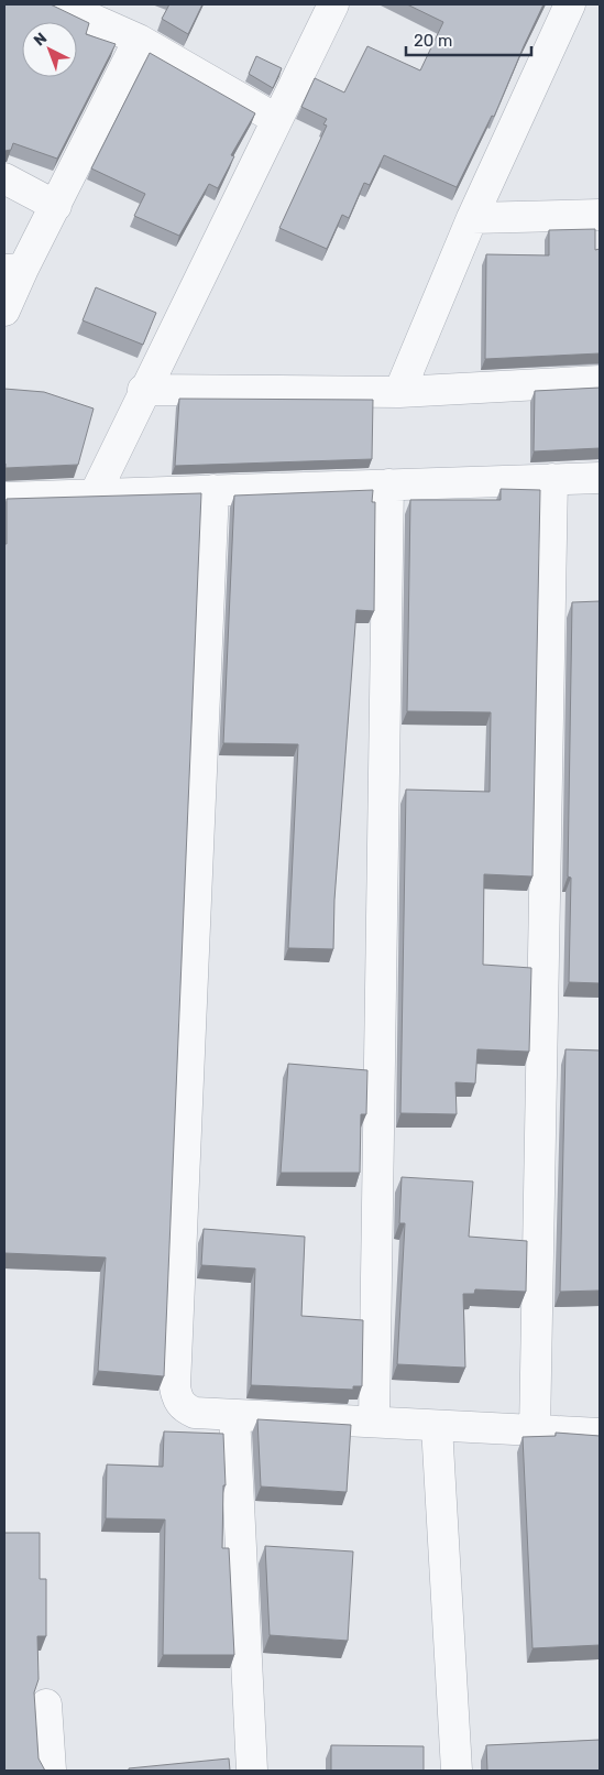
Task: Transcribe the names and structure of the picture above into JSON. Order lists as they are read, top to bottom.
{
  "scale_bar": "20 m",
  "north": "top left"
}
